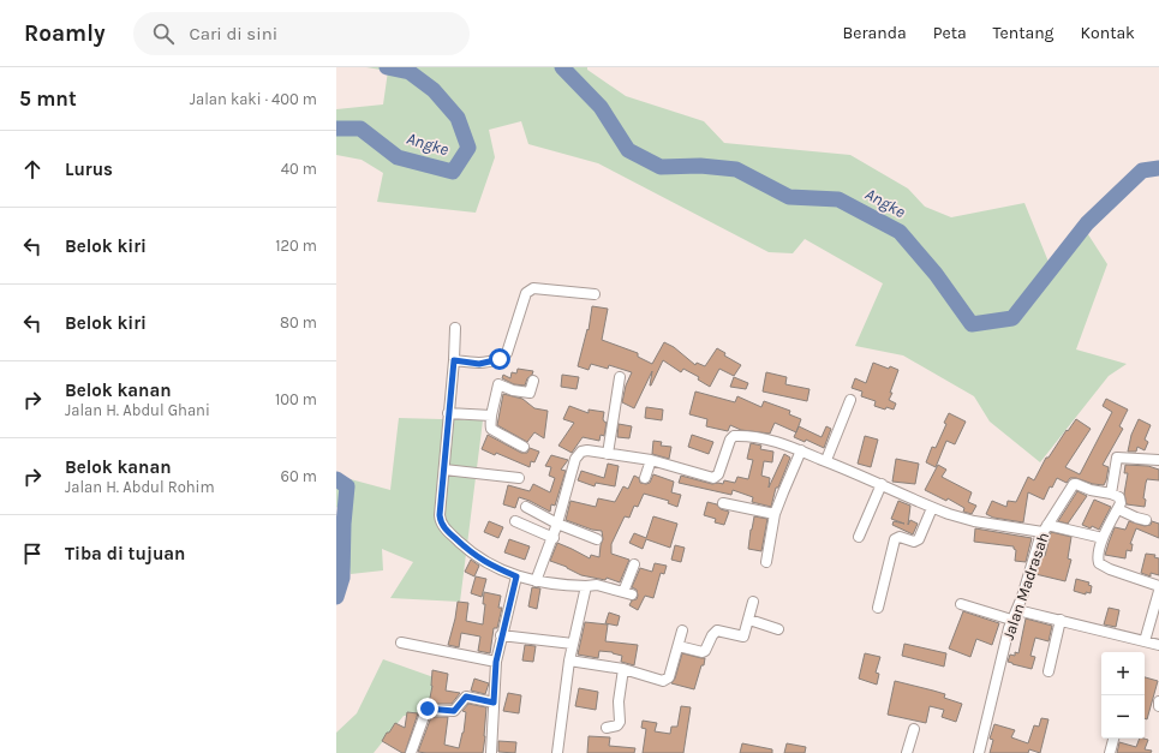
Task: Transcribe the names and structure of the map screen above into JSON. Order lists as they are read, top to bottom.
{
  "streets": {
    "street": ["Jalan Madrasah"]
  },
  "water": ["Angke"],
  "page": {
    "header": "Roamly",
    "search": "Cari di sini",
    "nav": [
      "Beranda",
      "Peta",
      "Tentang",
      "Kontak"
    ],
    "heading": ["5 mnt", "Jalan kaki · 400 m"],
    "list": [
      ["Lurus", "40 m"],
      ["Belok kiri", "120 m"],
      ["Belok kiri", "80 m"],
      ["Belok kanan", "Jalan H. Abdul Ghani", "100 m"],
      ["Belok kanan", "Jalan H. Abdul Rohim", "60 m"],
      "Tiba di tujuan"
    ],
    "map_buttons": ["+", "−"]
  }
}
